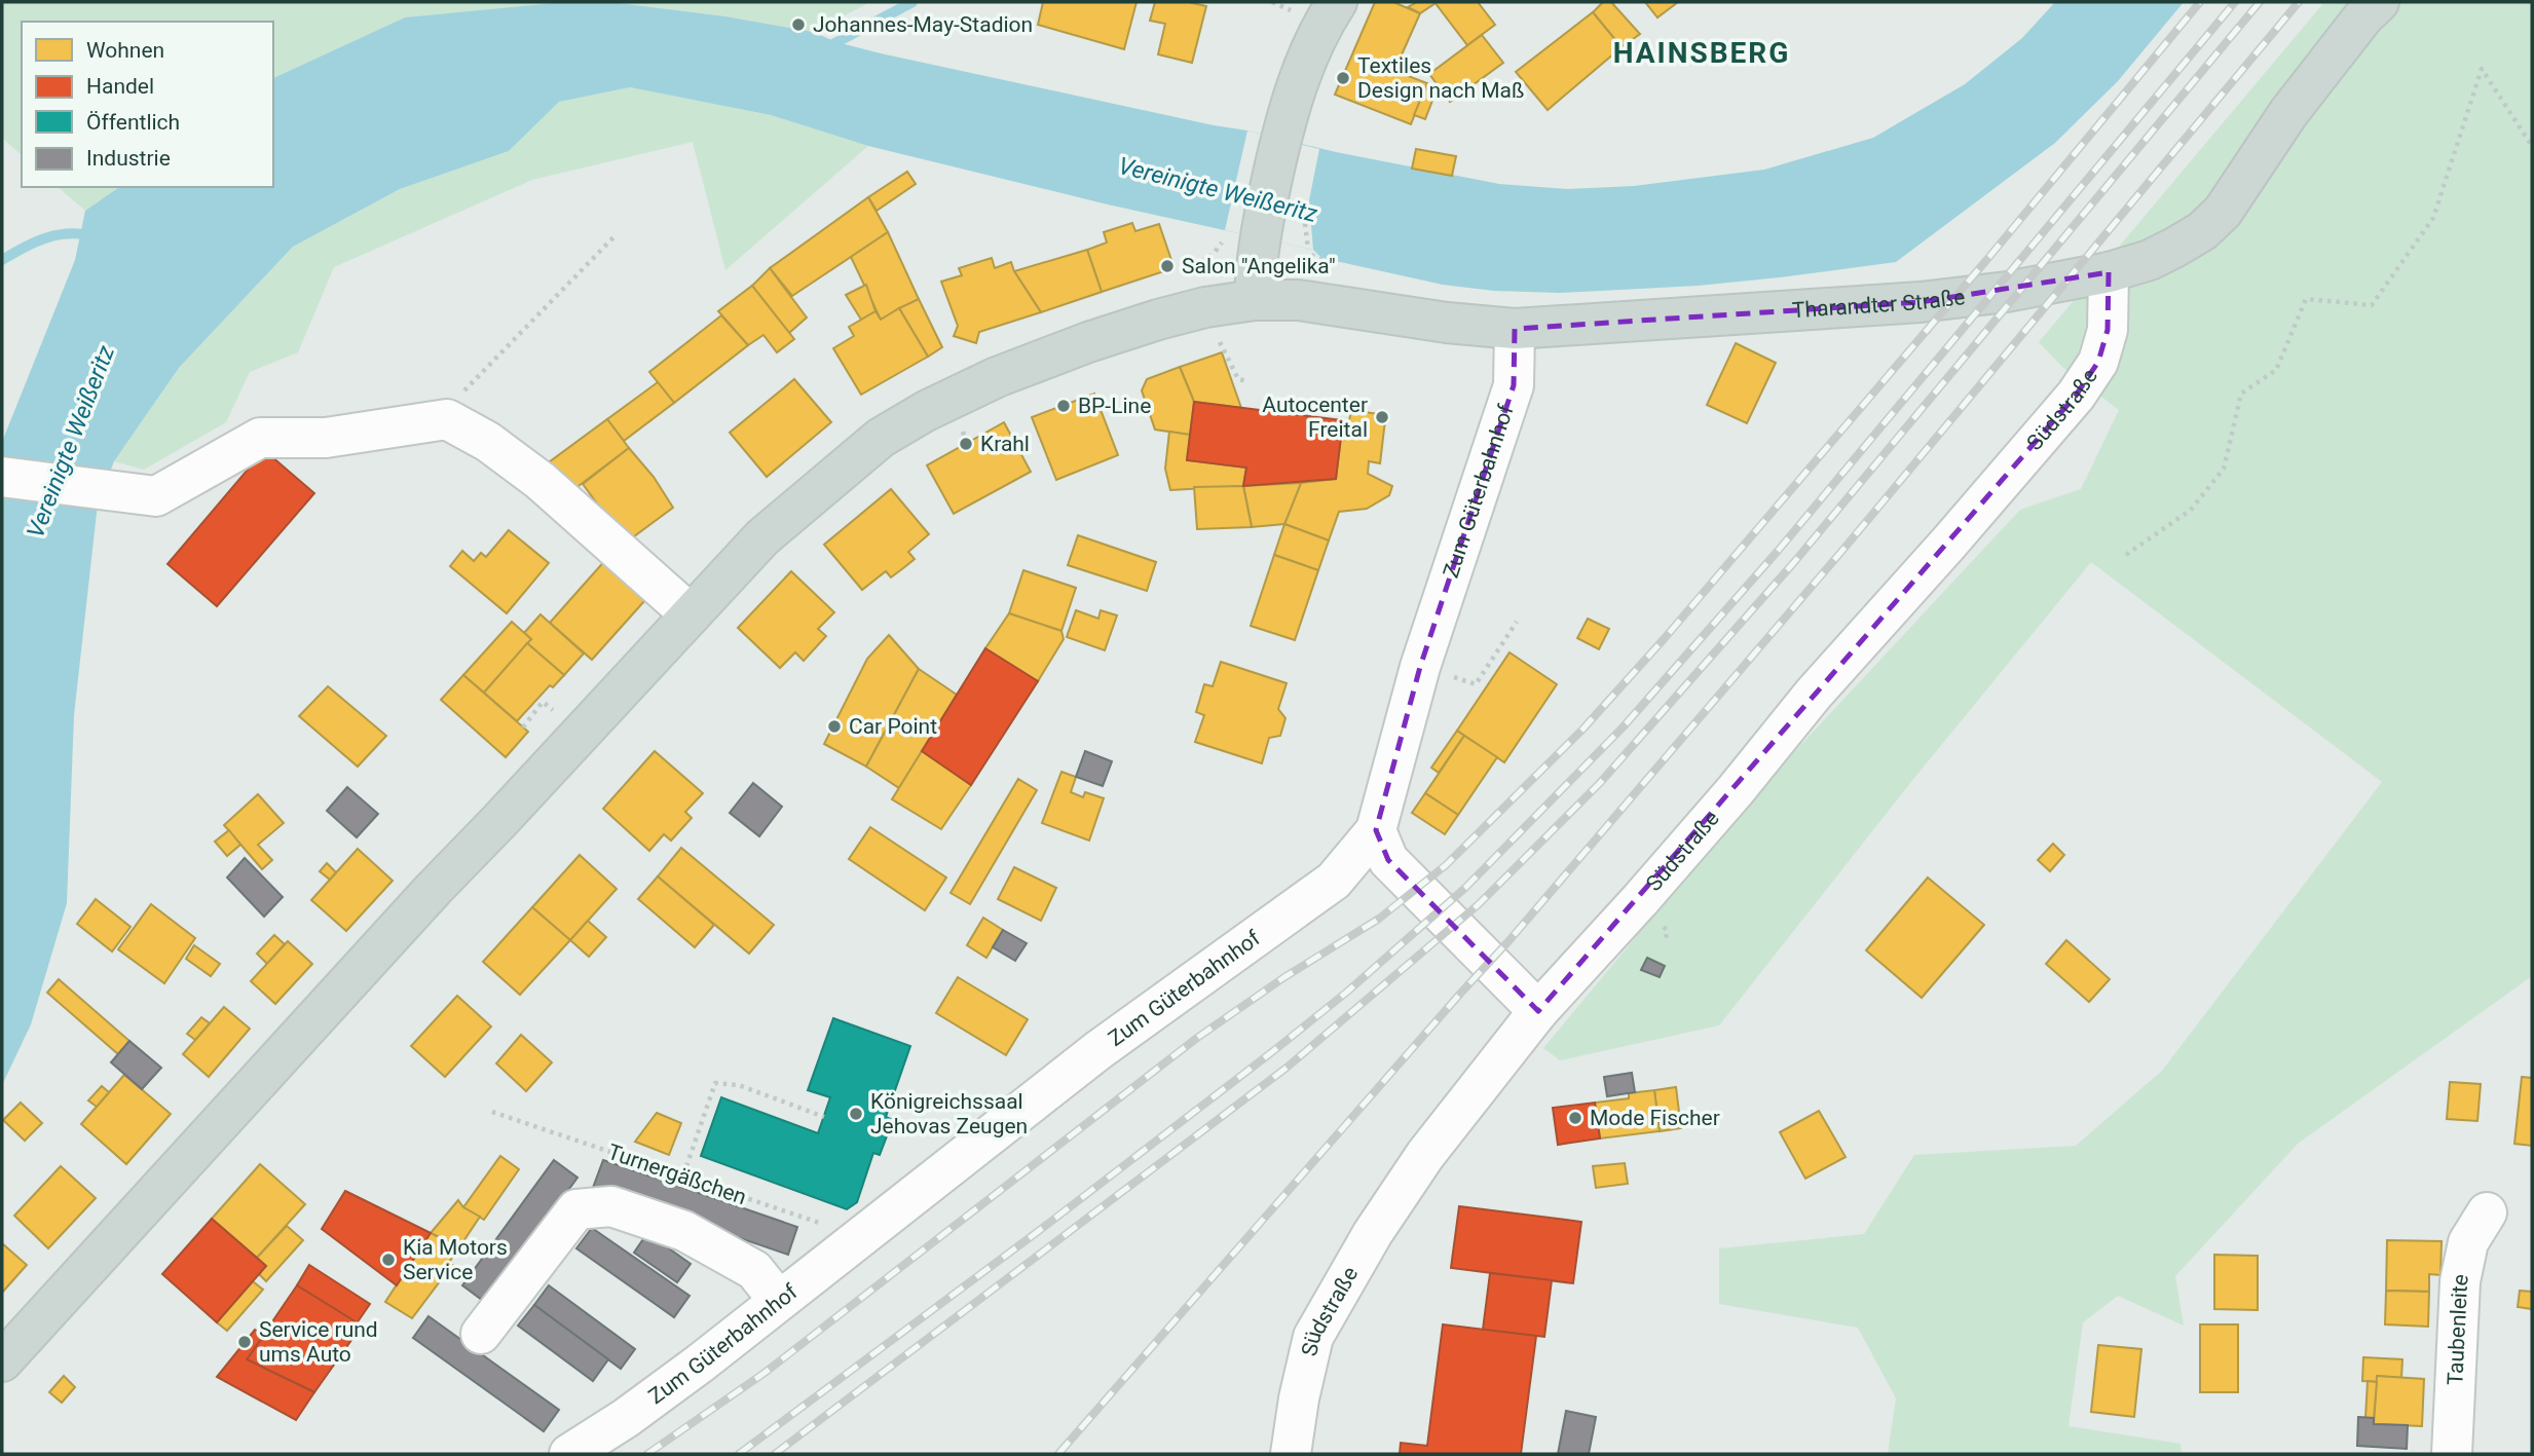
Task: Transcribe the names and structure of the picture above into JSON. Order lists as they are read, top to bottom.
{
  "streets": {
    "main road": ["Tharandter Straße"],
    "street": ["Südstraße", "Zum Güterbahnhof", "Taubenleite"],
    "path": ["Turnergäßchen"]
  },
  "crossings": [
    ["Tharandter Straße", "Südstraße"],
    ["Tharandter Straße", "Zum Güterbahnhof"],
    ["Zum Güterbahnhof", "Turnergäßchen"]
  ],
  "districts": ["HAINSBERG"],
  "water": ["Vereinigte Weißeritz"],
  "places": [
    "Johannes-May-Stadion",
    "Textiles Design nach Maß",
    "Salon \"Angelika\"",
    "BP-Line",
    "Autocenter Freital",
    "Krahl",
    "Car Point",
    "Königreichssaal Jehovas Zeugen",
    "Mode Fischer",
    "Kia Motors Service",
    "Service rund ums Auto"
  ],
  "legend": [
    "Wohnen",
    "Handel",
    "Öffentlich",
    "Industrie"
  ]
}
